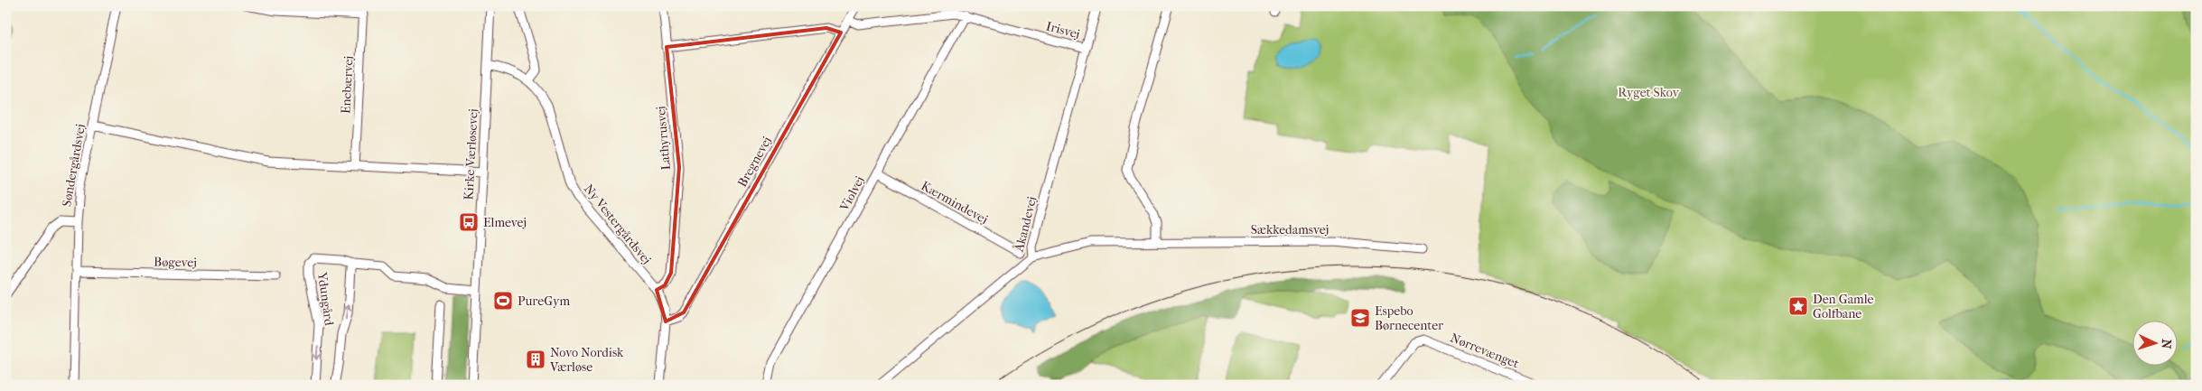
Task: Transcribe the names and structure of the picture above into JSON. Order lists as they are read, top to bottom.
{
  "streets": {
    "street": [
      "Irisvej",
      "Enebærvej",
      "Lathyrusvej",
      "Kirke Værløsevej",
      "Bregnevej",
      "Søndergårdsvej",
      "Violvej",
      "Kærmindevej",
      "Ny Vestergårdsvej",
      "Åkandevej",
      "Sækkedamsvej",
      "Bøgevej",
      "Ydungård",
      "Nørrevænget"
    ]
  },
  "crossings": [
    ["Irisvej", "Bregnevej"],
    ["Irisvej", "Violvej"],
    ["Irisvej", "Åkandevej"],
    ["Lathyrusvej", "Ny Vestergårdsvej"],
    ["Kirke Værløsevej", "Ny Vestergårdsvej"],
    ["Kirke Værløsevej", "Ydungård"],
    ["Bregnevej", "Ny Vestergårdsvej"],
    ["Søndergårdsvej", "Bøgevej"],
    ["Violvej", "Kærmindevej"],
    ["Åkandevej", "Sækkedamsvej"]
  ],
  "parks": ["Ryget Skov"],
  "places": {
    "bus stop": ["Elmevej"],
    "sports": ["PureGym"],
    "place": ["Den Gamle Golfbane"],
    "school or university": ["Espebo Børnecenter"],
    "building": ["Novo Nordisk Værløse"]
  },
  "north": "right"
}
